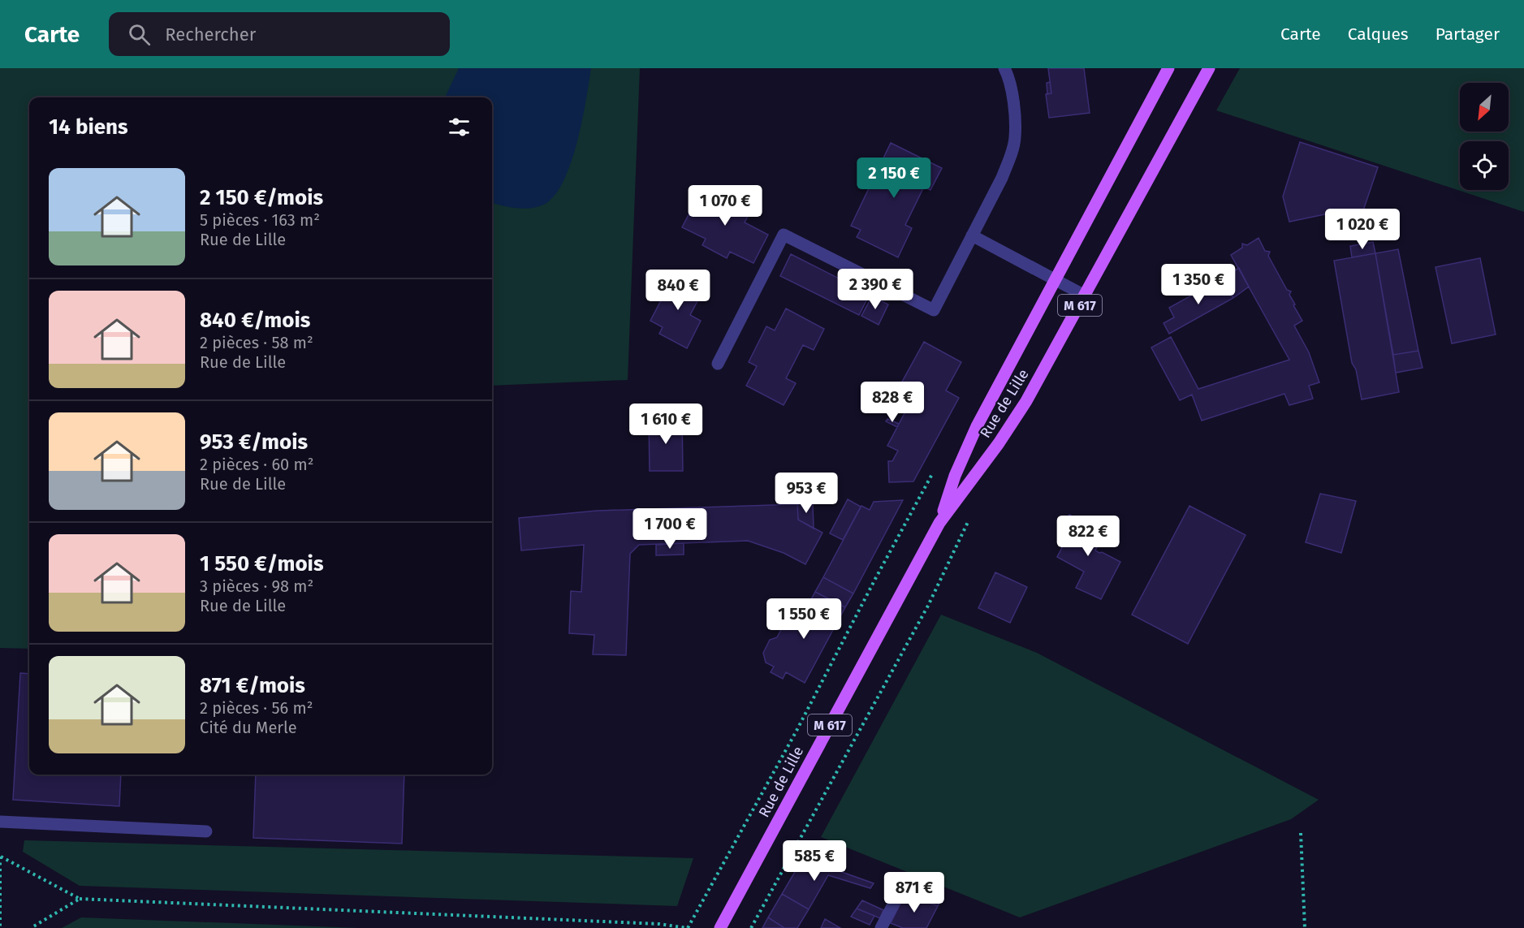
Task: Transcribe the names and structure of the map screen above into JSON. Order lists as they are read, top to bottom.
{
  "streets": {
    "main road": ["M 617", "Rue de Lille"]
  },
  "north": "bottom left",
  "page": {
    "header": "Carte",
    "search": "Rechercher",
    "nav": ["Carte", "Calques", "Partager"],
    "heading": "14 biens",
    "list": [
      {
        "name": "2 150 €/mois",
        "note": "5 pièces · 163 m² · Rue de Lille"
      },
      {
        "name": "840 €/mois",
        "note": "2 pièces · 58 m² · Rue de Lille"
      },
      {
        "name": "953 €/mois",
        "note": "2 pièces · 60 m² · Rue de Lille"
      },
      {
        "name": "1 550 €/mois",
        "note": "3 pièces · 98 m² · Rue de Lille"
      },
      {
        "name": "871 €/mois",
        "note": "2 pièces · 56 m² · Cité du Merle"
      }
    ],
    "price": [
      "2 150 €",
      "1 070 €",
      "1 020 €",
      "1 350 €",
      "2 390 €",
      "840 €",
      "828 €",
      "1 610 €",
      "953 €",
      "1 700 €",
      "822 €",
      "1 550 €",
      "585 €",
      "871 €"
    ]
  }
}
